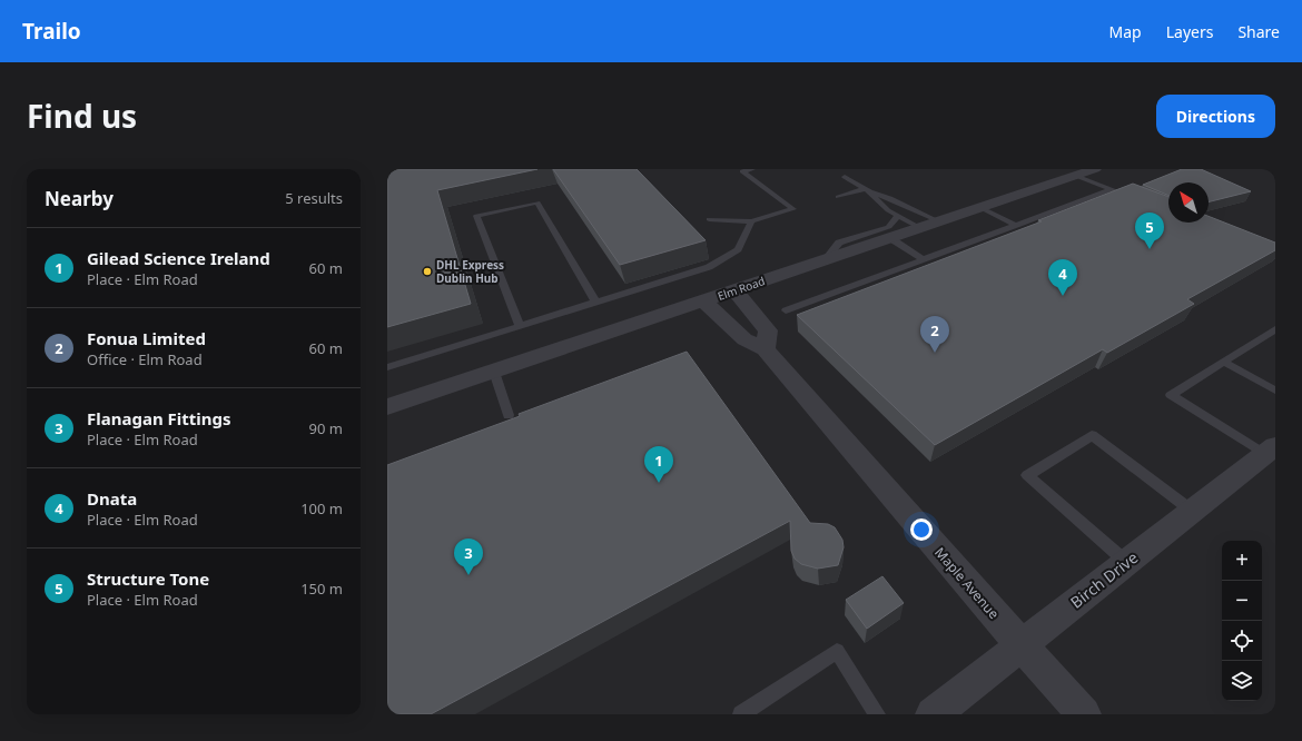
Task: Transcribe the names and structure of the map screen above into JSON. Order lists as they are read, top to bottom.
{
  "streets": {
    "street": ["Elm Road", "Birch Drive", "Maple Avenue"]
  },
  "crossings": [
    ["Elm Road", "Maple Avenue"],
    ["Birch Drive", "Maple Avenue"]
  ],
  "places": ["DHL Express Dublin Hub"],
  "north": "top left",
  "page": {
    "header": "Trailo",
    "nav": ["Map", "Layers", "Share"],
    "title": "Find us",
    "buttons": "Directions",
    "heading": ["Nearby", "5 results"],
    "pins": [
      "5",
      "4",
      "2",
      "1",
      "3"
    ],
    "list": [
      {
        "mark": "1",
        "name": "Gilead Science Ireland",
        "note": "Place · Elm Road",
        "value": "60 m"
      },
      {
        "mark": "2",
        "name": "Fonua Limited",
        "note": "Office · Elm Road",
        "value": "60 m"
      },
      {
        "mark": "3",
        "name": "Flanagan Fittings",
        "note": "Place · Elm Road",
        "value": "90 m"
      },
      {
        "mark": "4",
        "name": "Dnata",
        "note": "Place · Elm Road",
        "value": "100 m"
      },
      {
        "mark": "5",
        "name": "Structure Tone",
        "note": "Place · Elm Road",
        "value": "150 m"
      }
    ],
    "map_buttons": ["+", "−"]
  }
}
